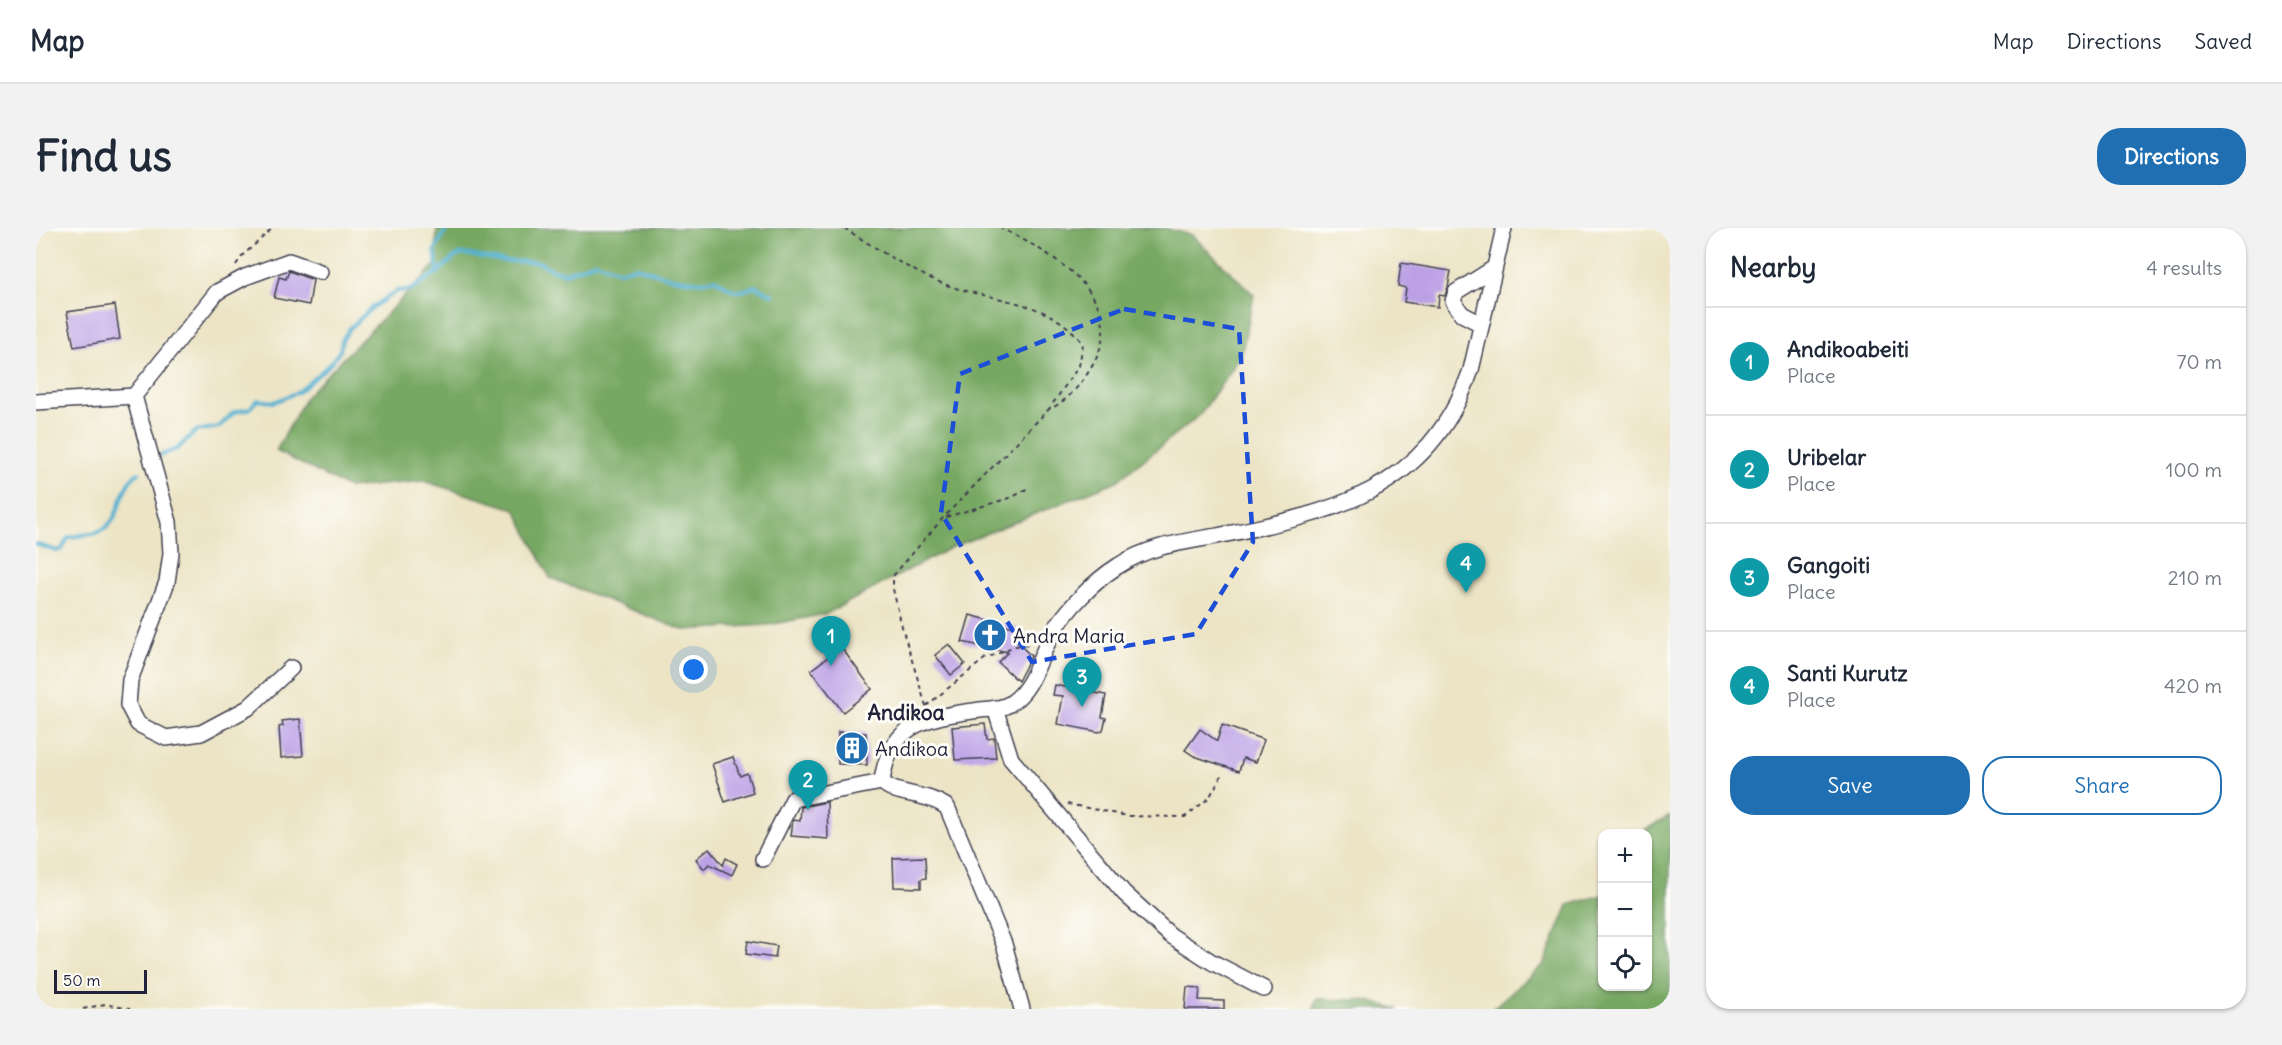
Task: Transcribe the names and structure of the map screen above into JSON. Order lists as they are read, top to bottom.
{
  "districts": ["Andikoa"],
  "places": {
    "church": ["Andra Maria"],
    "building": ["Andikoa"]
  },
  "scale_bar": "50 m",
  "page": {
    "header": "Map",
    "nav": ["Map", "Directions", "Saved"],
    "buttons": [
      "Directions",
      ["Save", "Share"]
    ],
    "title": "Find us",
    "heading": ["Nearby", "4 results"],
    "list": [
      {
        "mark": "1",
        "name": "Andikoabeiti",
        "note": "Place",
        "value": "70 m"
      },
      {
        "mark": "2",
        "name": "Uribelar",
        "note": "Place",
        "value": "100 m"
      },
      {
        "mark": "3",
        "name": "Gangoiti",
        "note": "Place",
        "value": "210 m"
      },
      {
        "mark": "4",
        "name": "Santi Kurutz",
        "note": "Place",
        "value": "420 m"
      }
    ],
    "pins": [
      "4",
      "1",
      "3",
      "2"
    ],
    "map_buttons": ["+", "−"],
    "scale": "50 m"
  }
}
